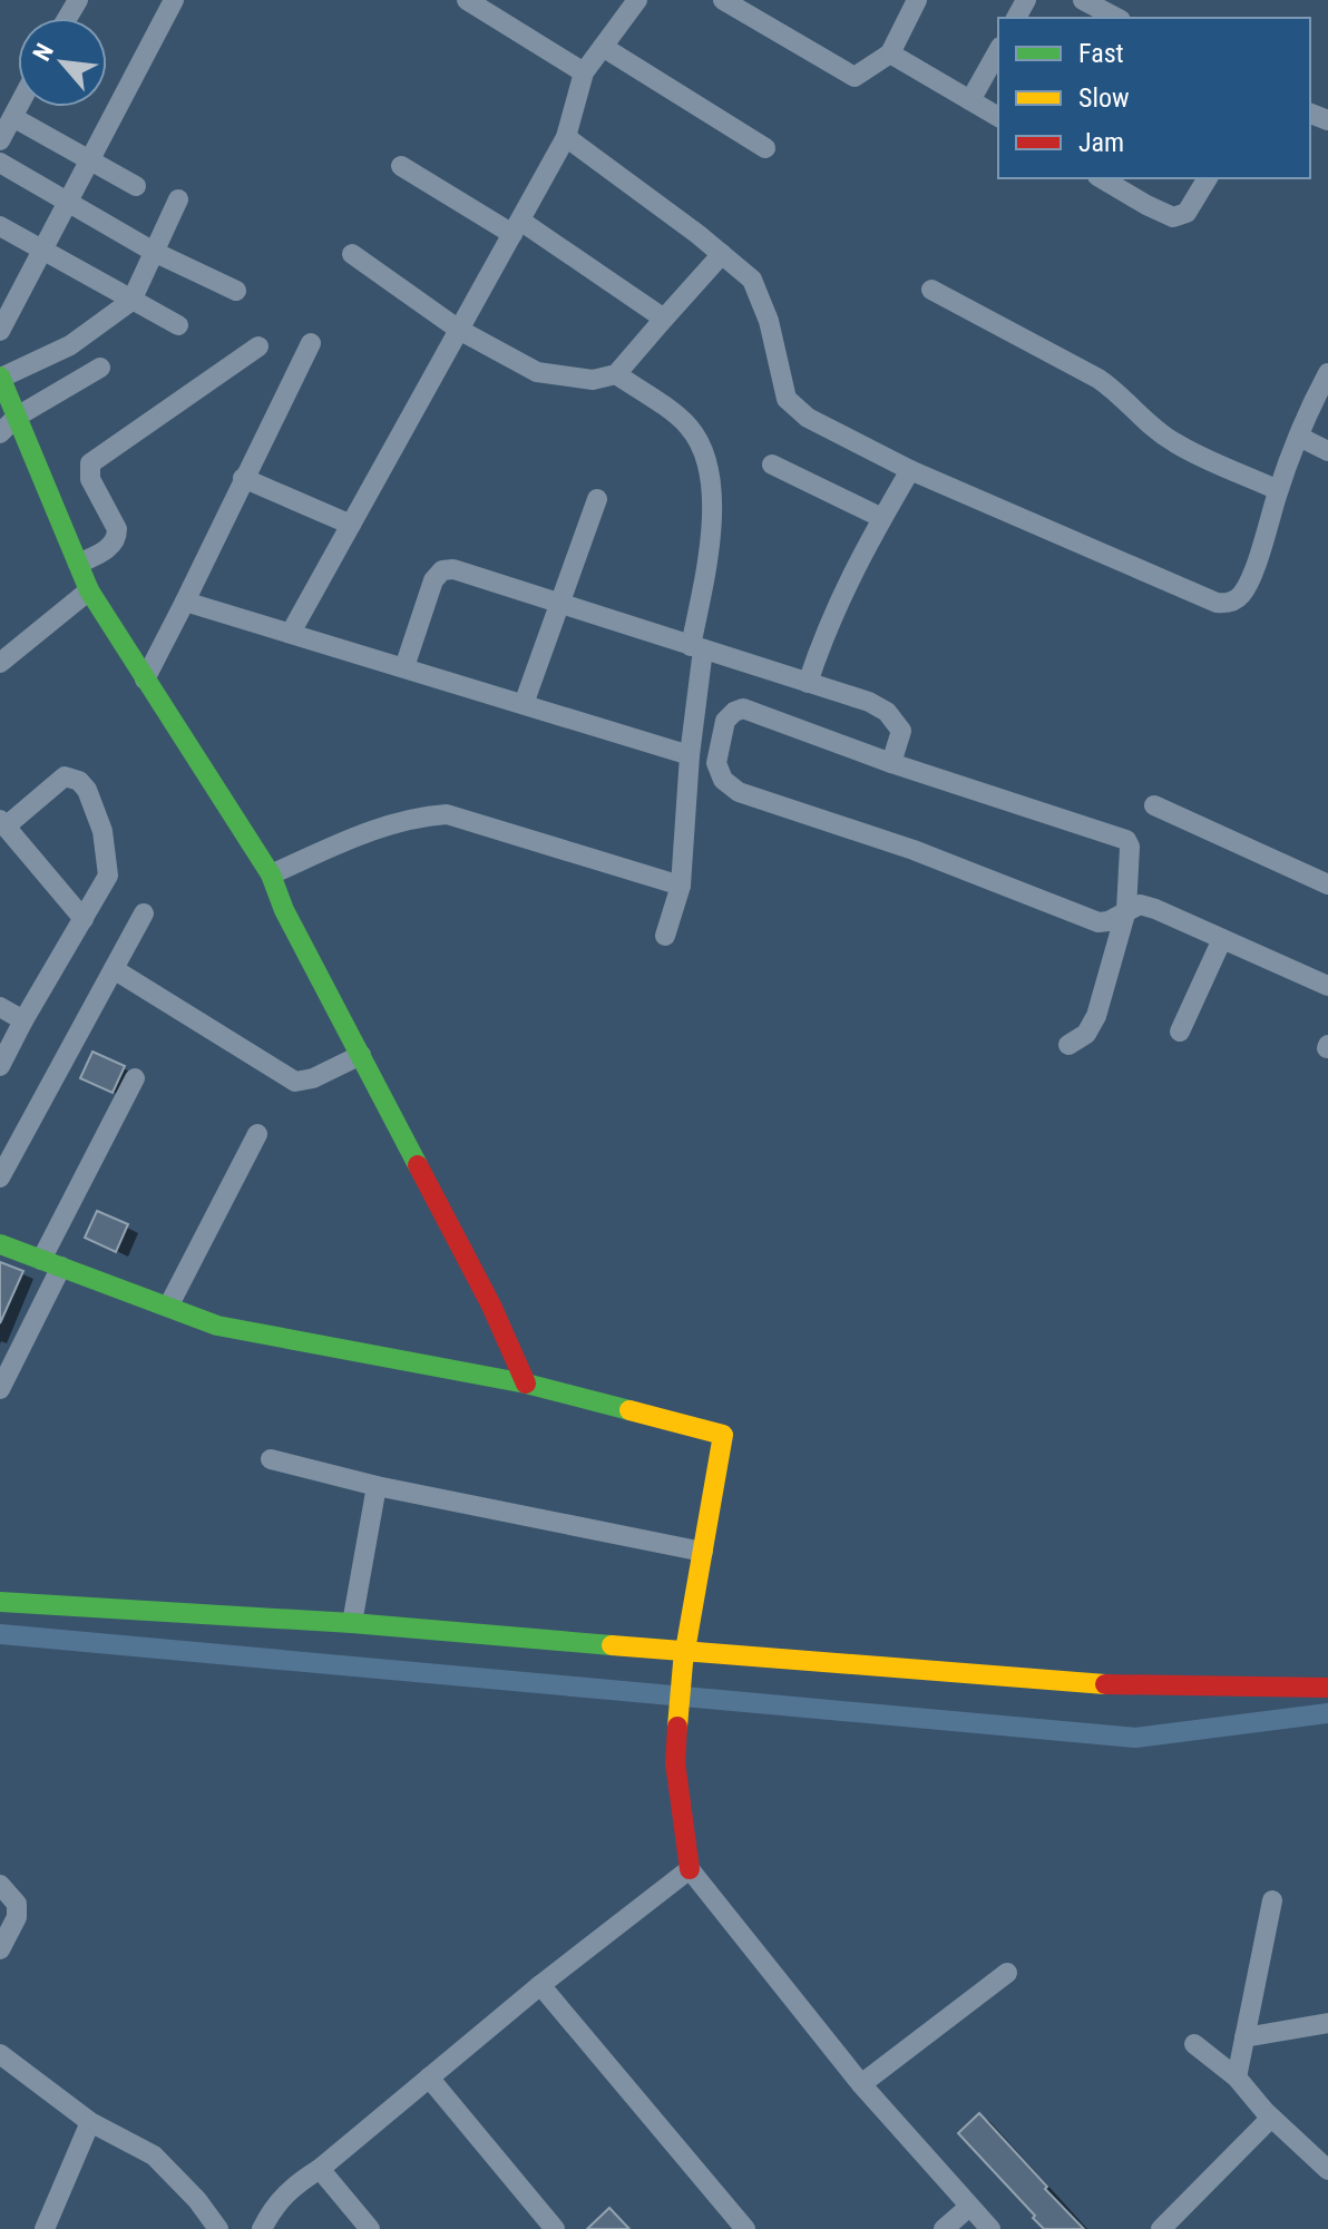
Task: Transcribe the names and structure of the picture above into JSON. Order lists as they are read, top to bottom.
{
  "legend": ["Fast", "Slow", "Jam"],
  "north": "top left"
}
